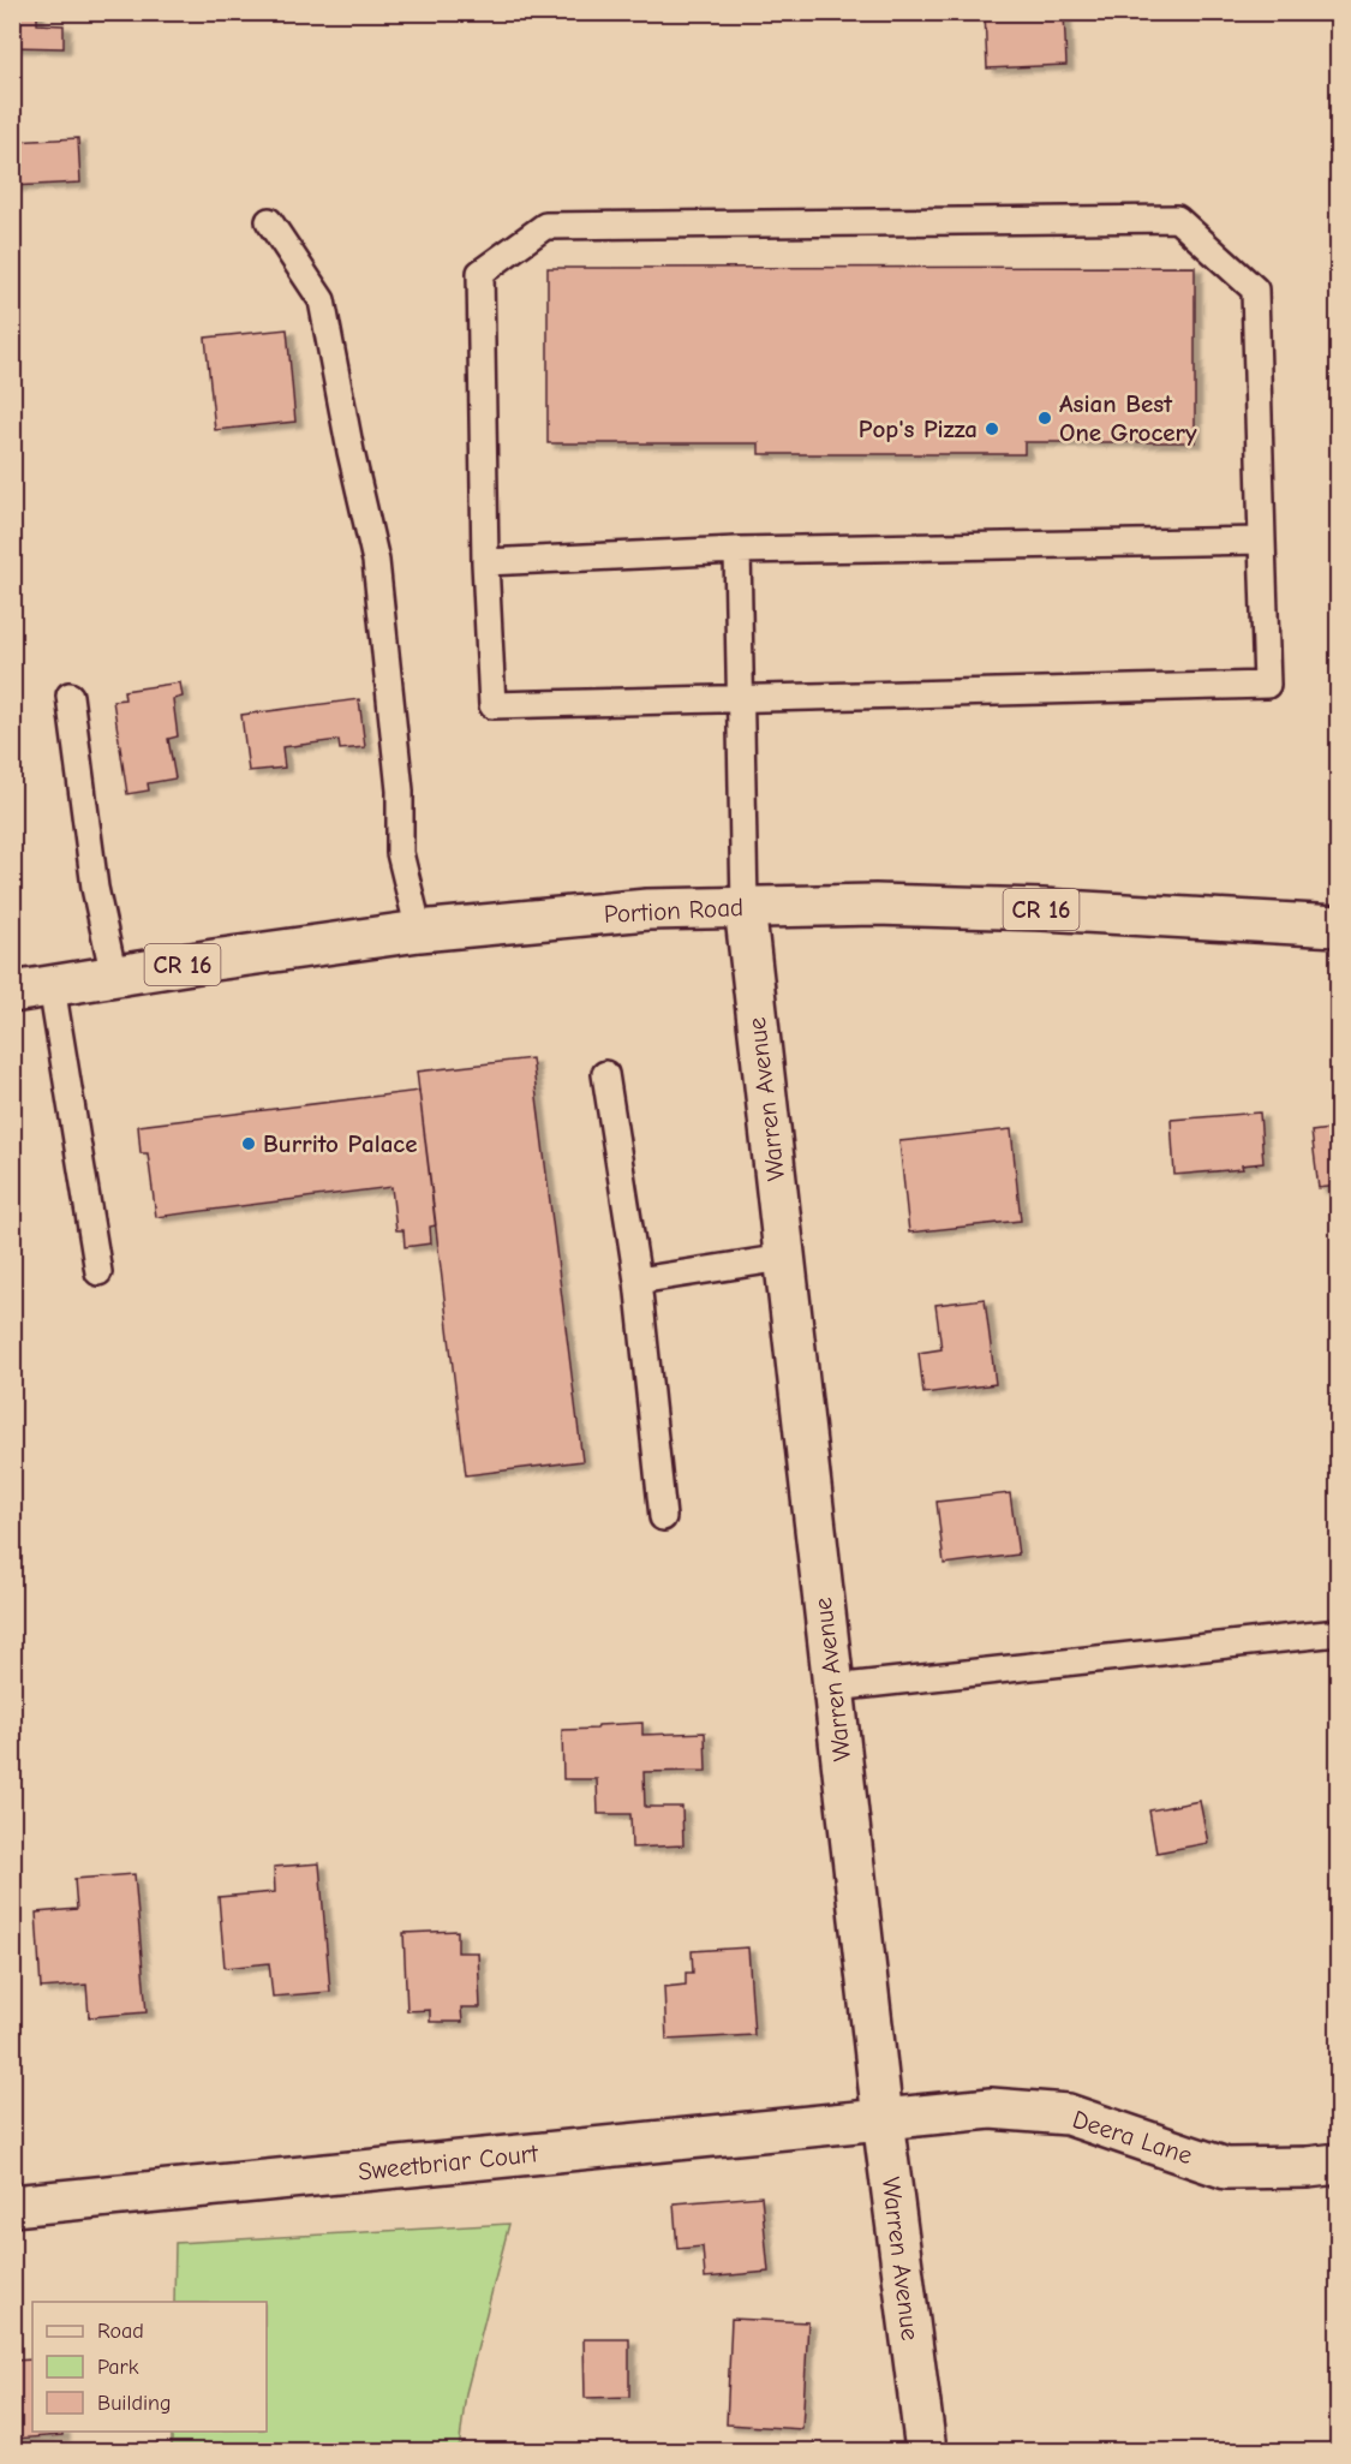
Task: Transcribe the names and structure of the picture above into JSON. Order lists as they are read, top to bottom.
{
  "streets": {
    "street": [
      "CR 16",
      "Portion Road",
      "Warren Avenue",
      "Deera Lane",
      "Sweetbriar Court"
    ]
  },
  "crossings": [
    ["Portion Road", "Warren Avenue"],
    ["Warren Avenue", "Deera Lane"],
    ["Warren Avenue", "Sweetbriar Court"],
    ["Deera Lane", "Sweetbriar Court"]
  ],
  "places": ["Asian Best One Grocery", "Pop's Pizza", "Burrito Palace"],
  "legend": ["Road", "Park", "Building"]
}
